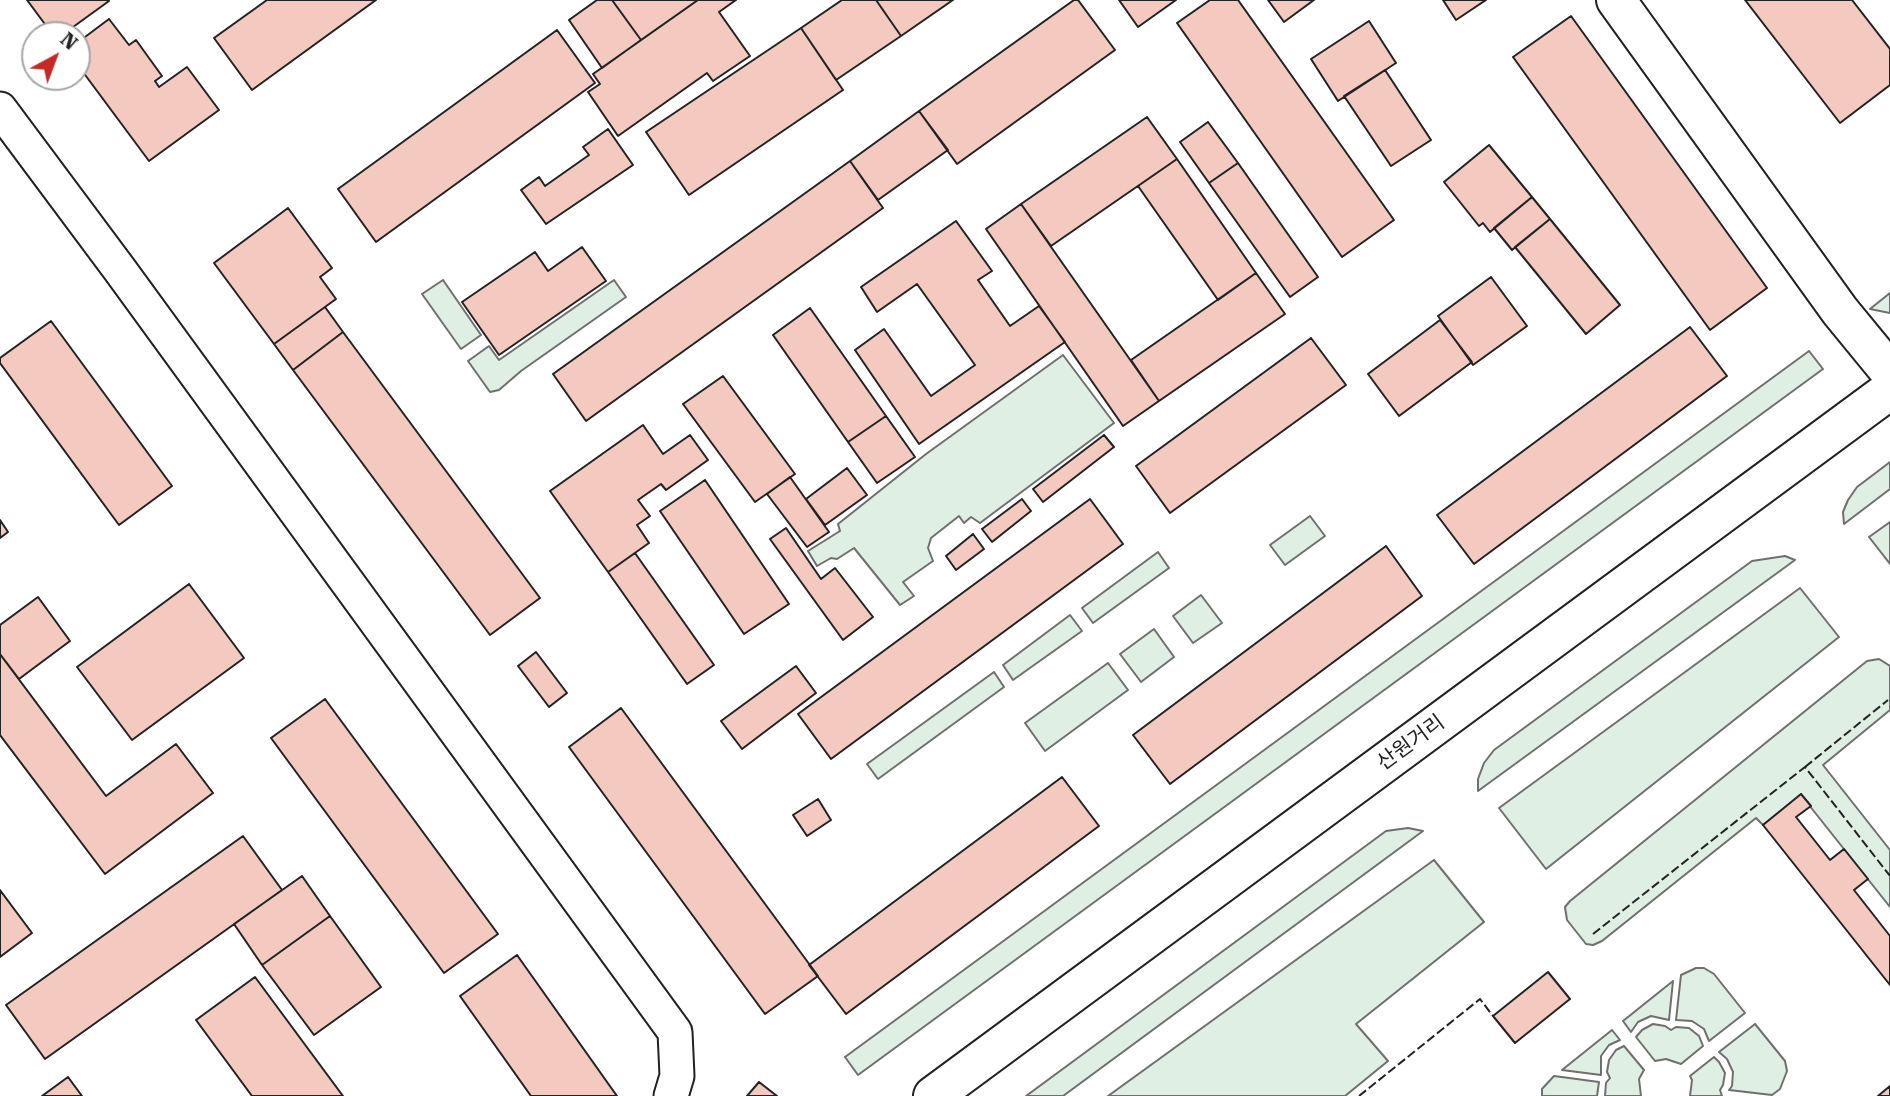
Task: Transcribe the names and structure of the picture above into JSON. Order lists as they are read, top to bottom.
{
  "streets": {
    "main road": ["산원거리"]
  },
  "north": "top right"
}
